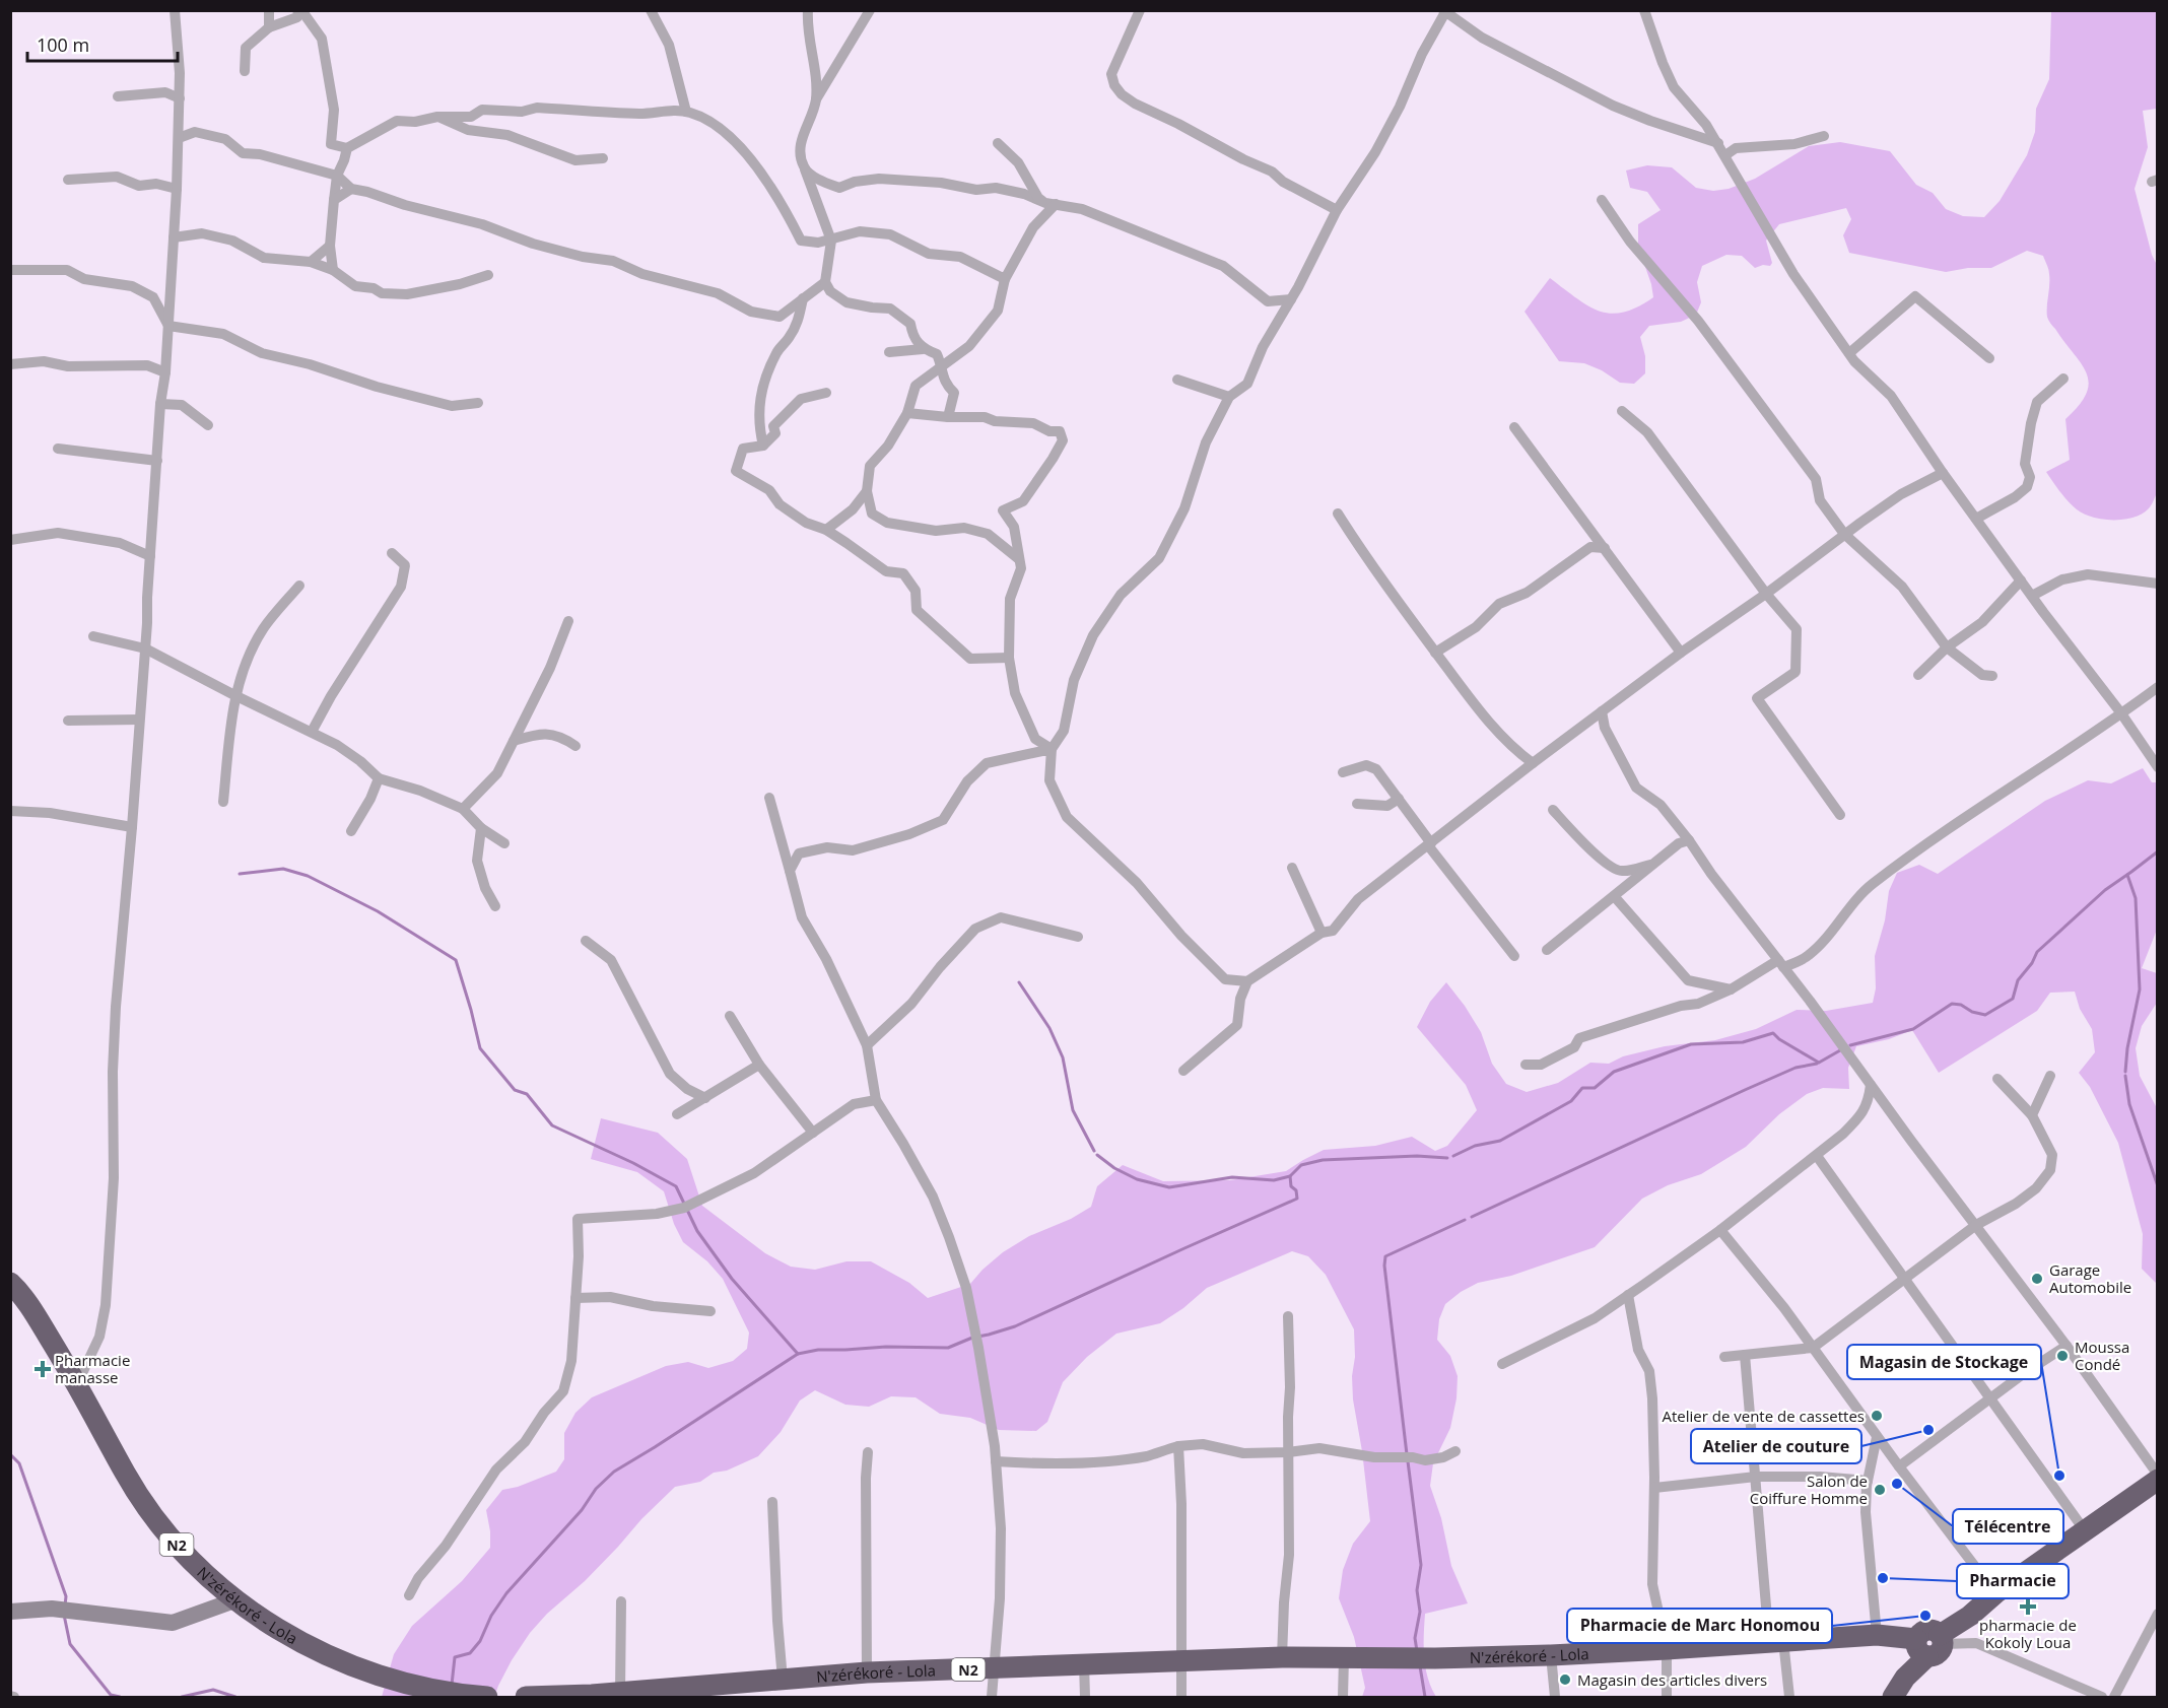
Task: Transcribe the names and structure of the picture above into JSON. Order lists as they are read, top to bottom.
{
  "streets": {
    "highway": ["N2", "N'zérékoré - Lola"]
  },
  "places": {
    "other": [
      "Garage Automobile",
      "Moussa Condé",
      "Atelier de vente de cassettes",
      "Atelier de couture",
      "Magasin de Stockage",
      "Télécentre",
      "Salon de Coiffure Homme",
      "Pharmacie",
      "Pharmacie de Marc Honomou",
      "Magasin des articles divers"
    ],
    "health": ["Pharmacie manasse", "pharmacie de Kokoly Loua"]
  },
  "scale_bar": "100 m"
}
